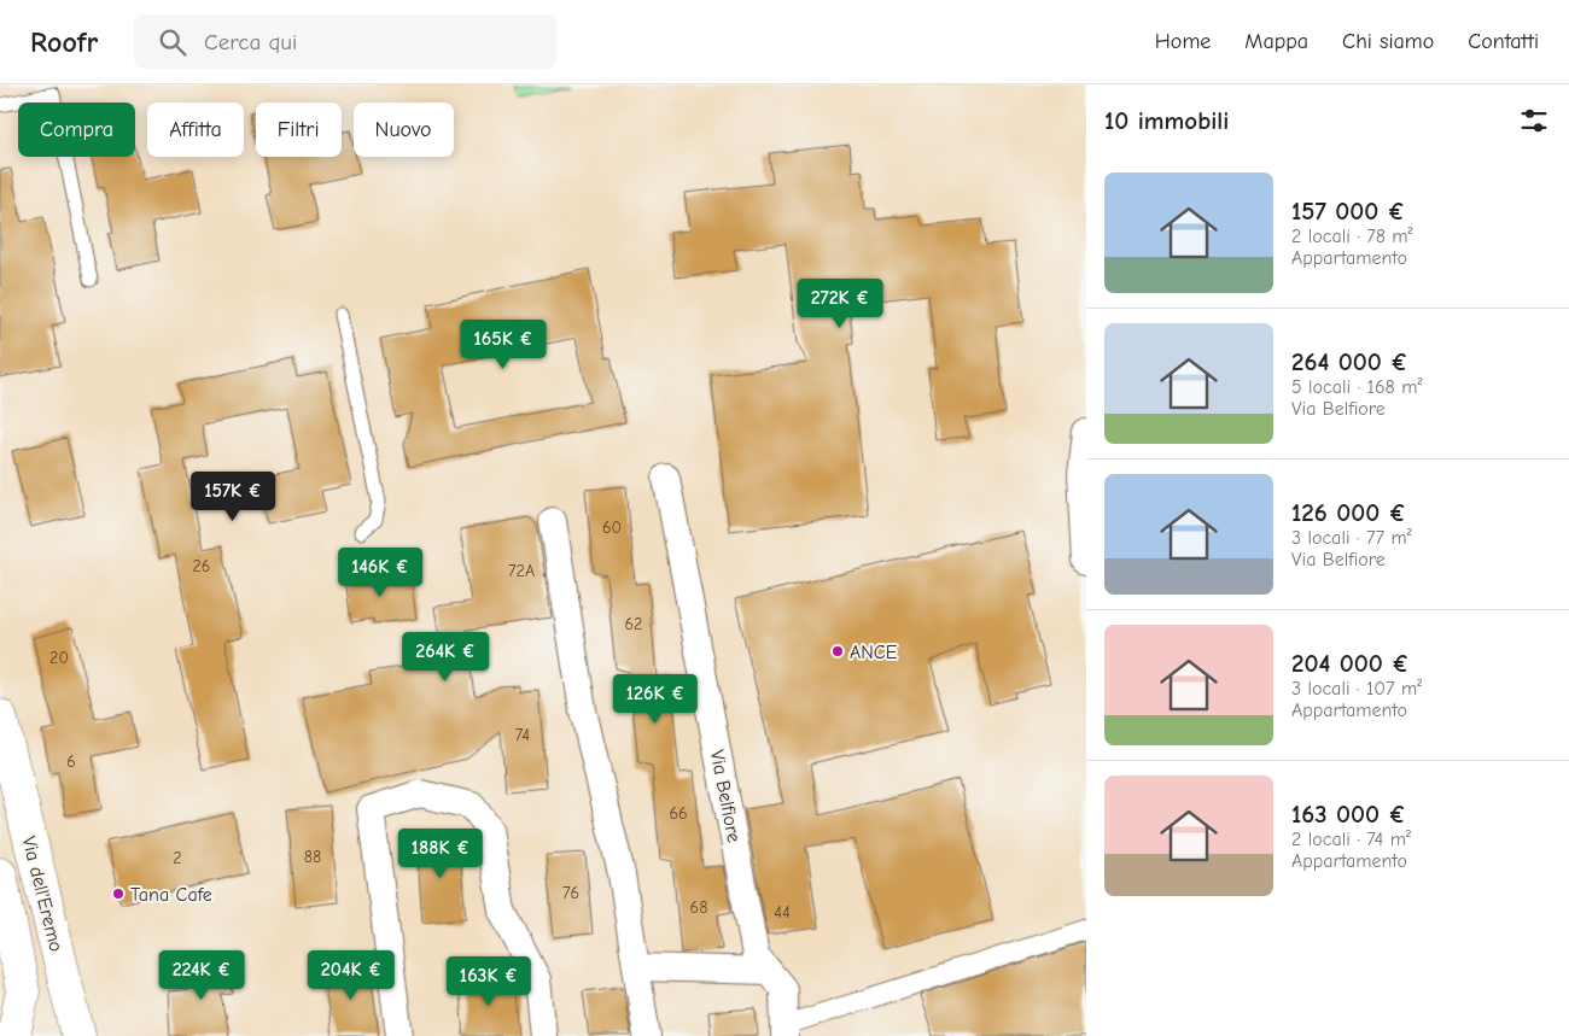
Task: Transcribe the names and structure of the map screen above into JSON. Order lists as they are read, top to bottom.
{
  "streets": {
    "main road": ["Via dell'Eremo"],
    "street": ["Via Belfiore"]
  },
  "places": ["ANCE", "Tana Cafe"],
  "house_numbers": [
    "60",
    "26",
    "72A",
    "62",
    "20",
    "74",
    "6",
    "66",
    "88",
    "2",
    "76",
    "68",
    "44"
  ],
  "page": {
    "header": "Roofr",
    "search": "Cerca qui",
    "nav": [
      "Home",
      "Mappa",
      "Chi siamo",
      "Contatti"
    ],
    "heading": "10 immobili",
    "chip": [
      "Compra",
      "Affitta",
      "Filtri",
      "Nuovo"
    ],
    "list": [
      {
        "name": "157 000 €",
        "note": "2 locali · 78 m² · Appartamento"
      },
      {
        "name": "264 000 €",
        "note": "5 locali · 168 m² · Via Belfiore"
      },
      {
        "name": "126 000 €",
        "note": "3 locali · 77 m² · Via Belfiore"
      },
      {
        "name": "204 000 €",
        "note": "3 locali · 107 m² · Appartamento"
      },
      {
        "name": "163 000 €",
        "note": "2 locali · 74 m² · Appartamento"
      }
    ],
    "price": [
      "272K €",
      "165K €",
      "157K €",
      "146K €",
      "264K €",
      "126K €",
      "188K €",
      "224K €",
      "204K €",
      "163K €"
    ]
  }
}
